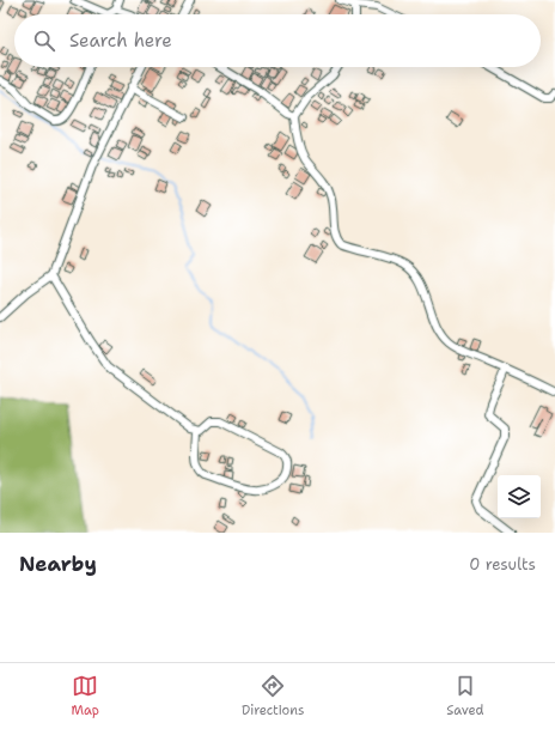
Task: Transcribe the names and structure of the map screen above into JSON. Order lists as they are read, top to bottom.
{
  "page": {
    "search": "Search here",
    "heading": ["Nearby", "0 results"],
    "nav": ["Map", "Directions", "Saved"]
  }
}
